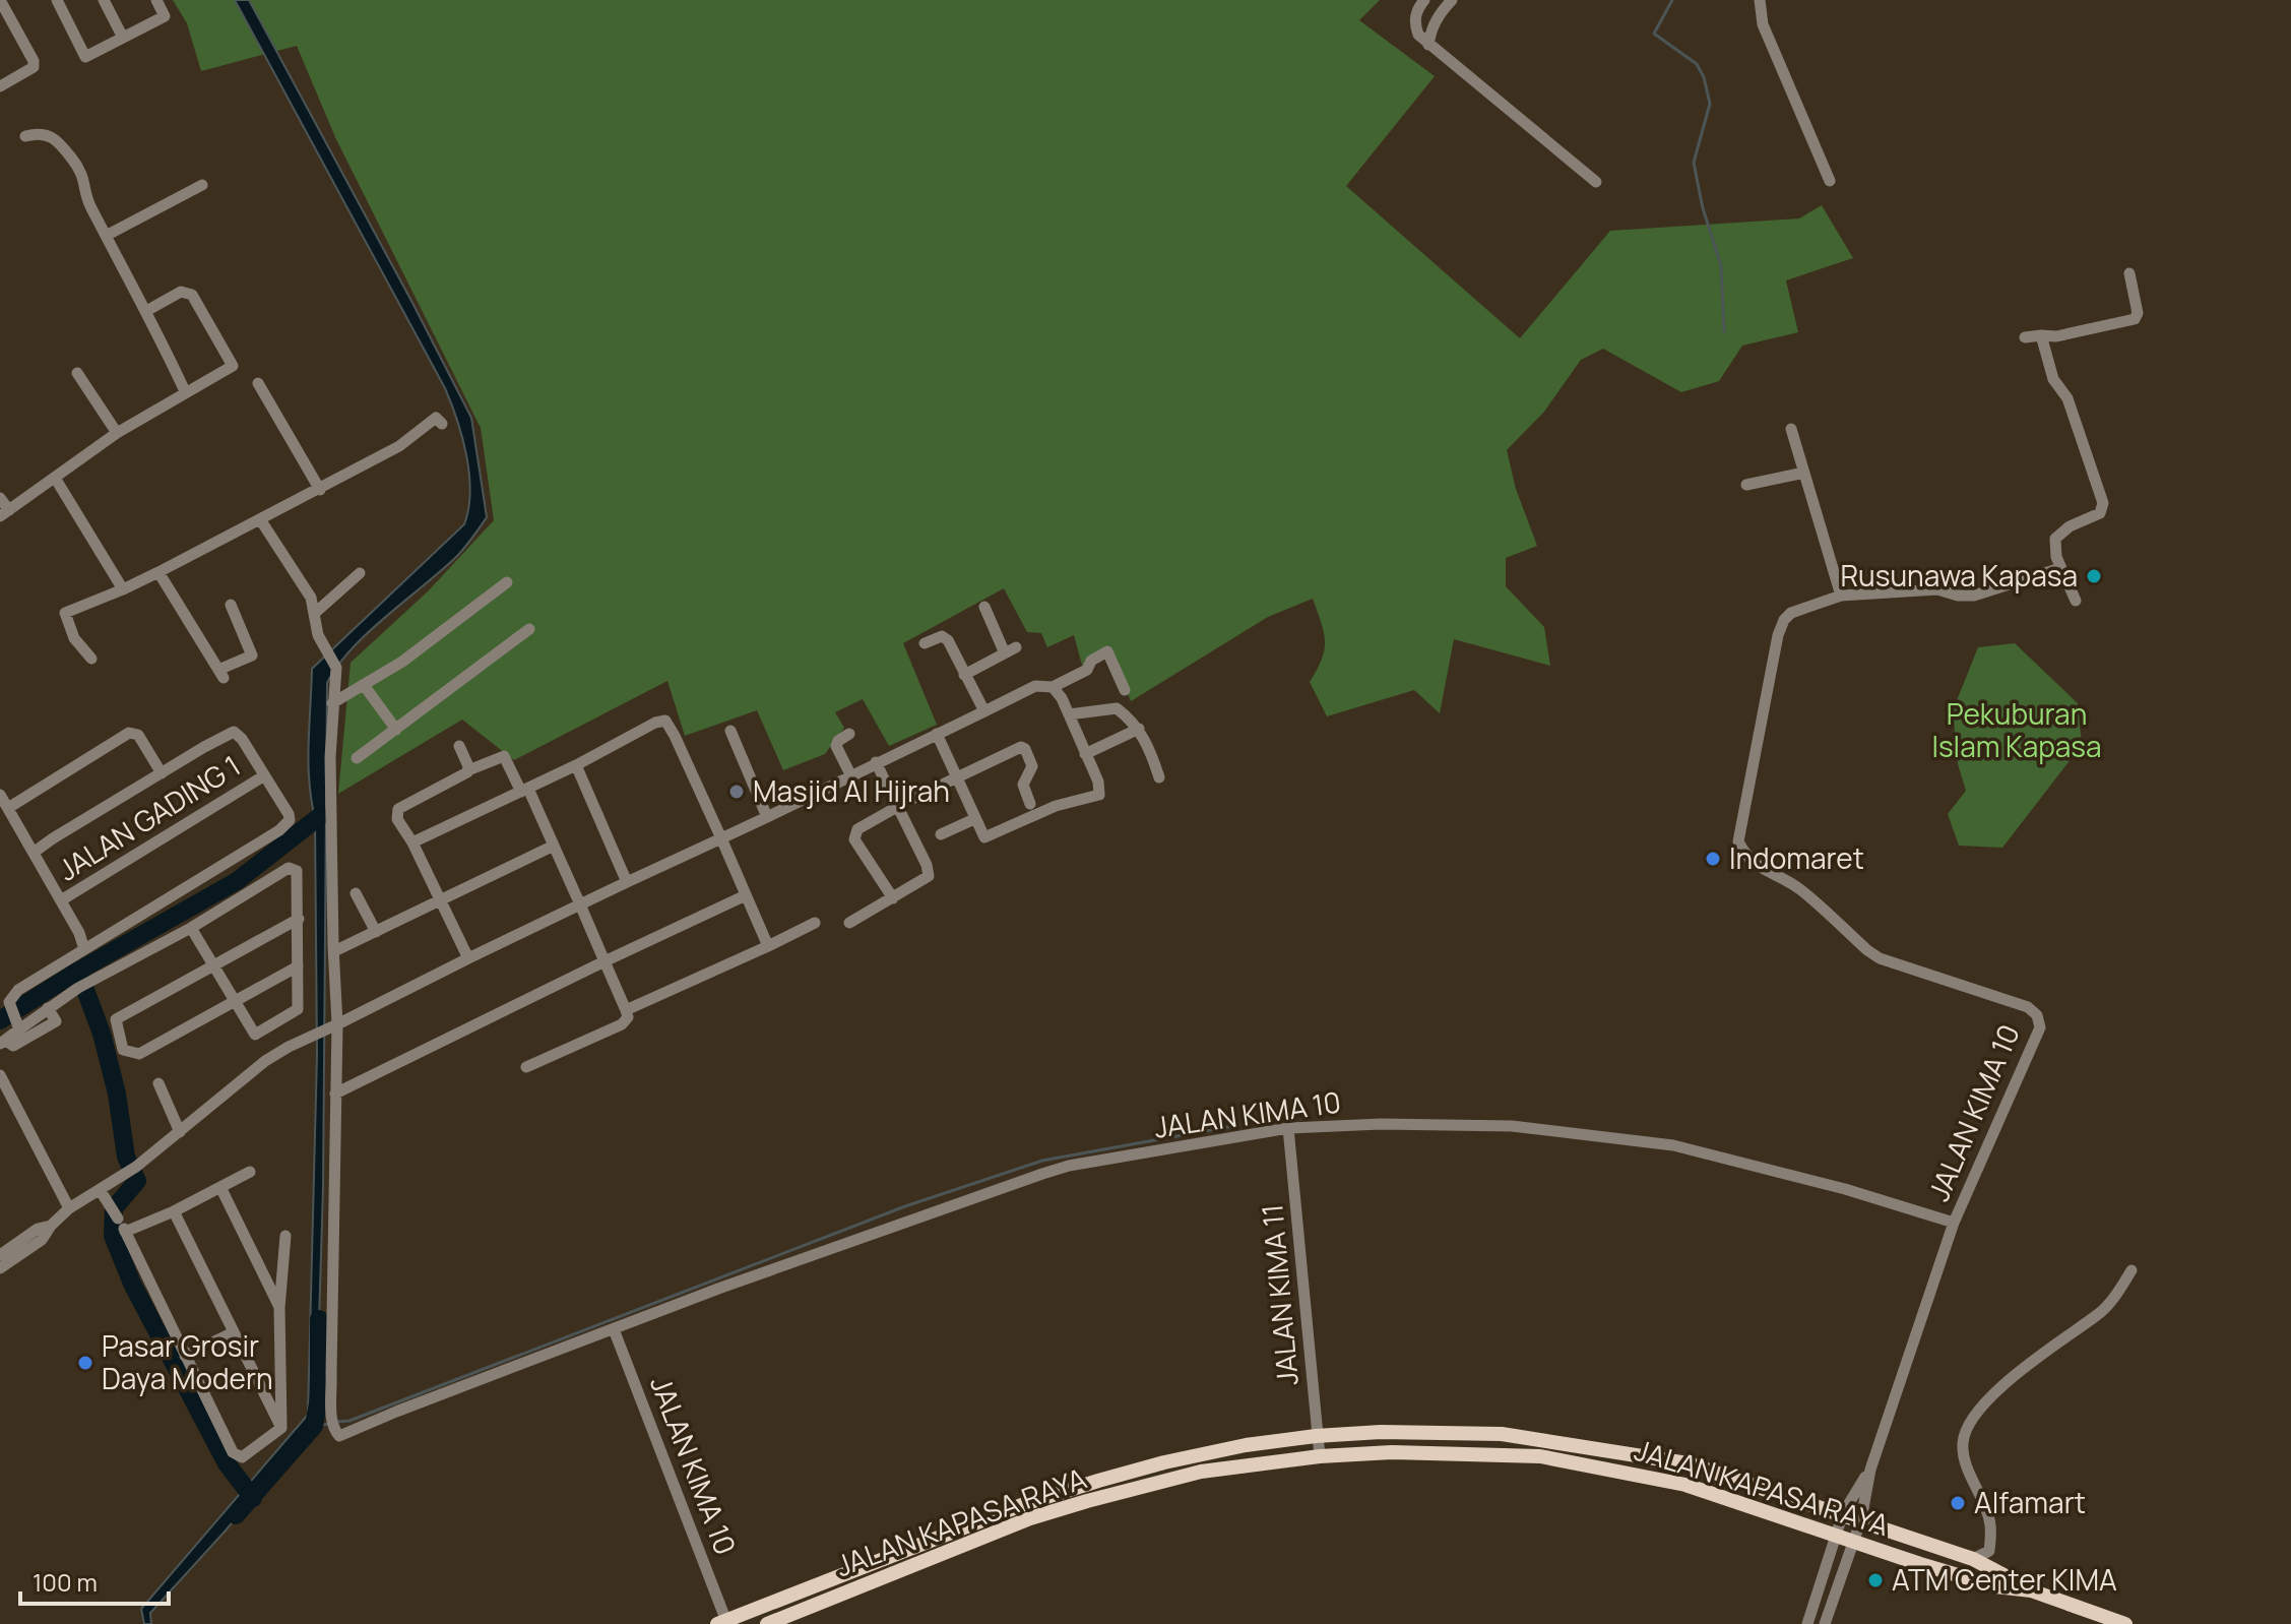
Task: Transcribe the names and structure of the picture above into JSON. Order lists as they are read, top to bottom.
{
  "streets": {
    "main road": ["JALAN KAPASA RAYA"],
    "street": ["JALAN GADING 1", "JALAN KIMA 10", "JALAN KIMA 11"]
  },
  "crossings": [
    ["JALAN KIMA 10", "JALAN KIMA 11"],
    ["JALAN KIMA 10", "JALAN KAPASA RAYA"],
    ["JALAN KIMA 11", "JALAN KAPASA RAYA"]
  ],
  "parks": ["Pekuburan Islam Kapasa"],
  "places": [
    "Rusunawa Kapasa",
    "Masjid Al Hijrah",
    "Indomaret",
    "Pasar Grosir Daya Modern",
    "Alfamart",
    "ATM Center KIMA"
  ],
  "scale_bar": "100 m"
}
